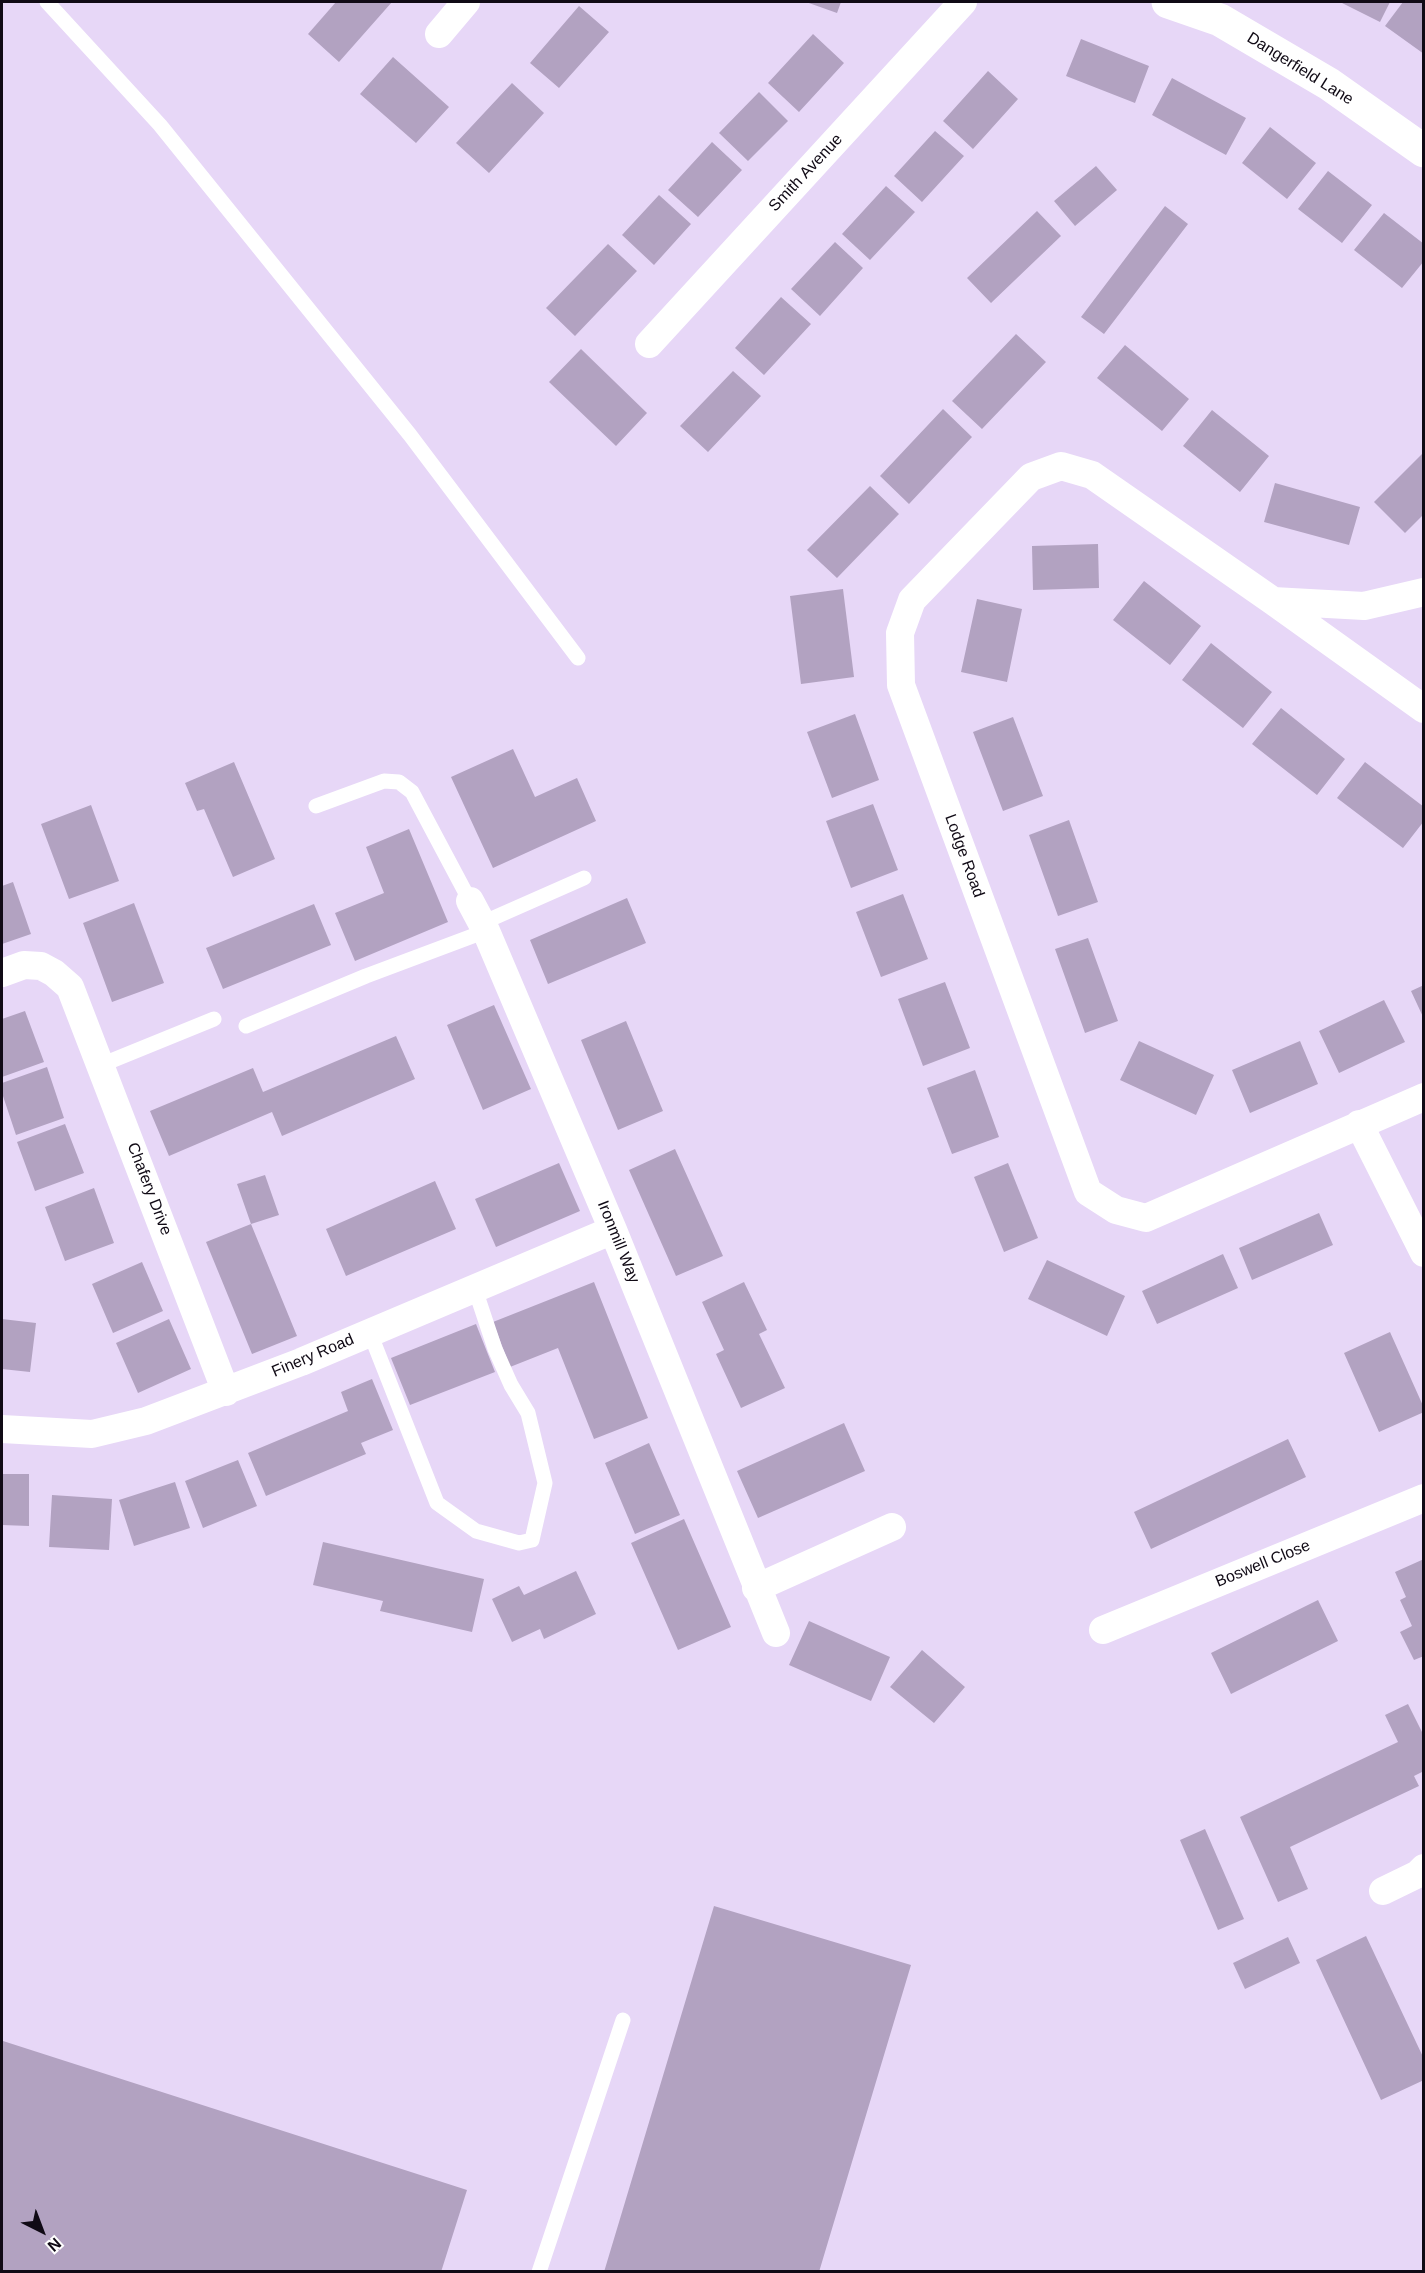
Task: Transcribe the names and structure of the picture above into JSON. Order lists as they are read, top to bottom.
{
  "streets": {
    "street": [
      "Dangerfield Lane",
      "Smith Avenue",
      "Lodge Road",
      "Chafery Drive",
      "Ironmill Way",
      "Finery Road",
      "Boswell Close"
    ]
  },
  "crossings": [
    ["Chafery Drive", "Finery Road"],
    ["Ironmill Way", "Finery Road"]
  ],
  "north": "bottom right"
}
